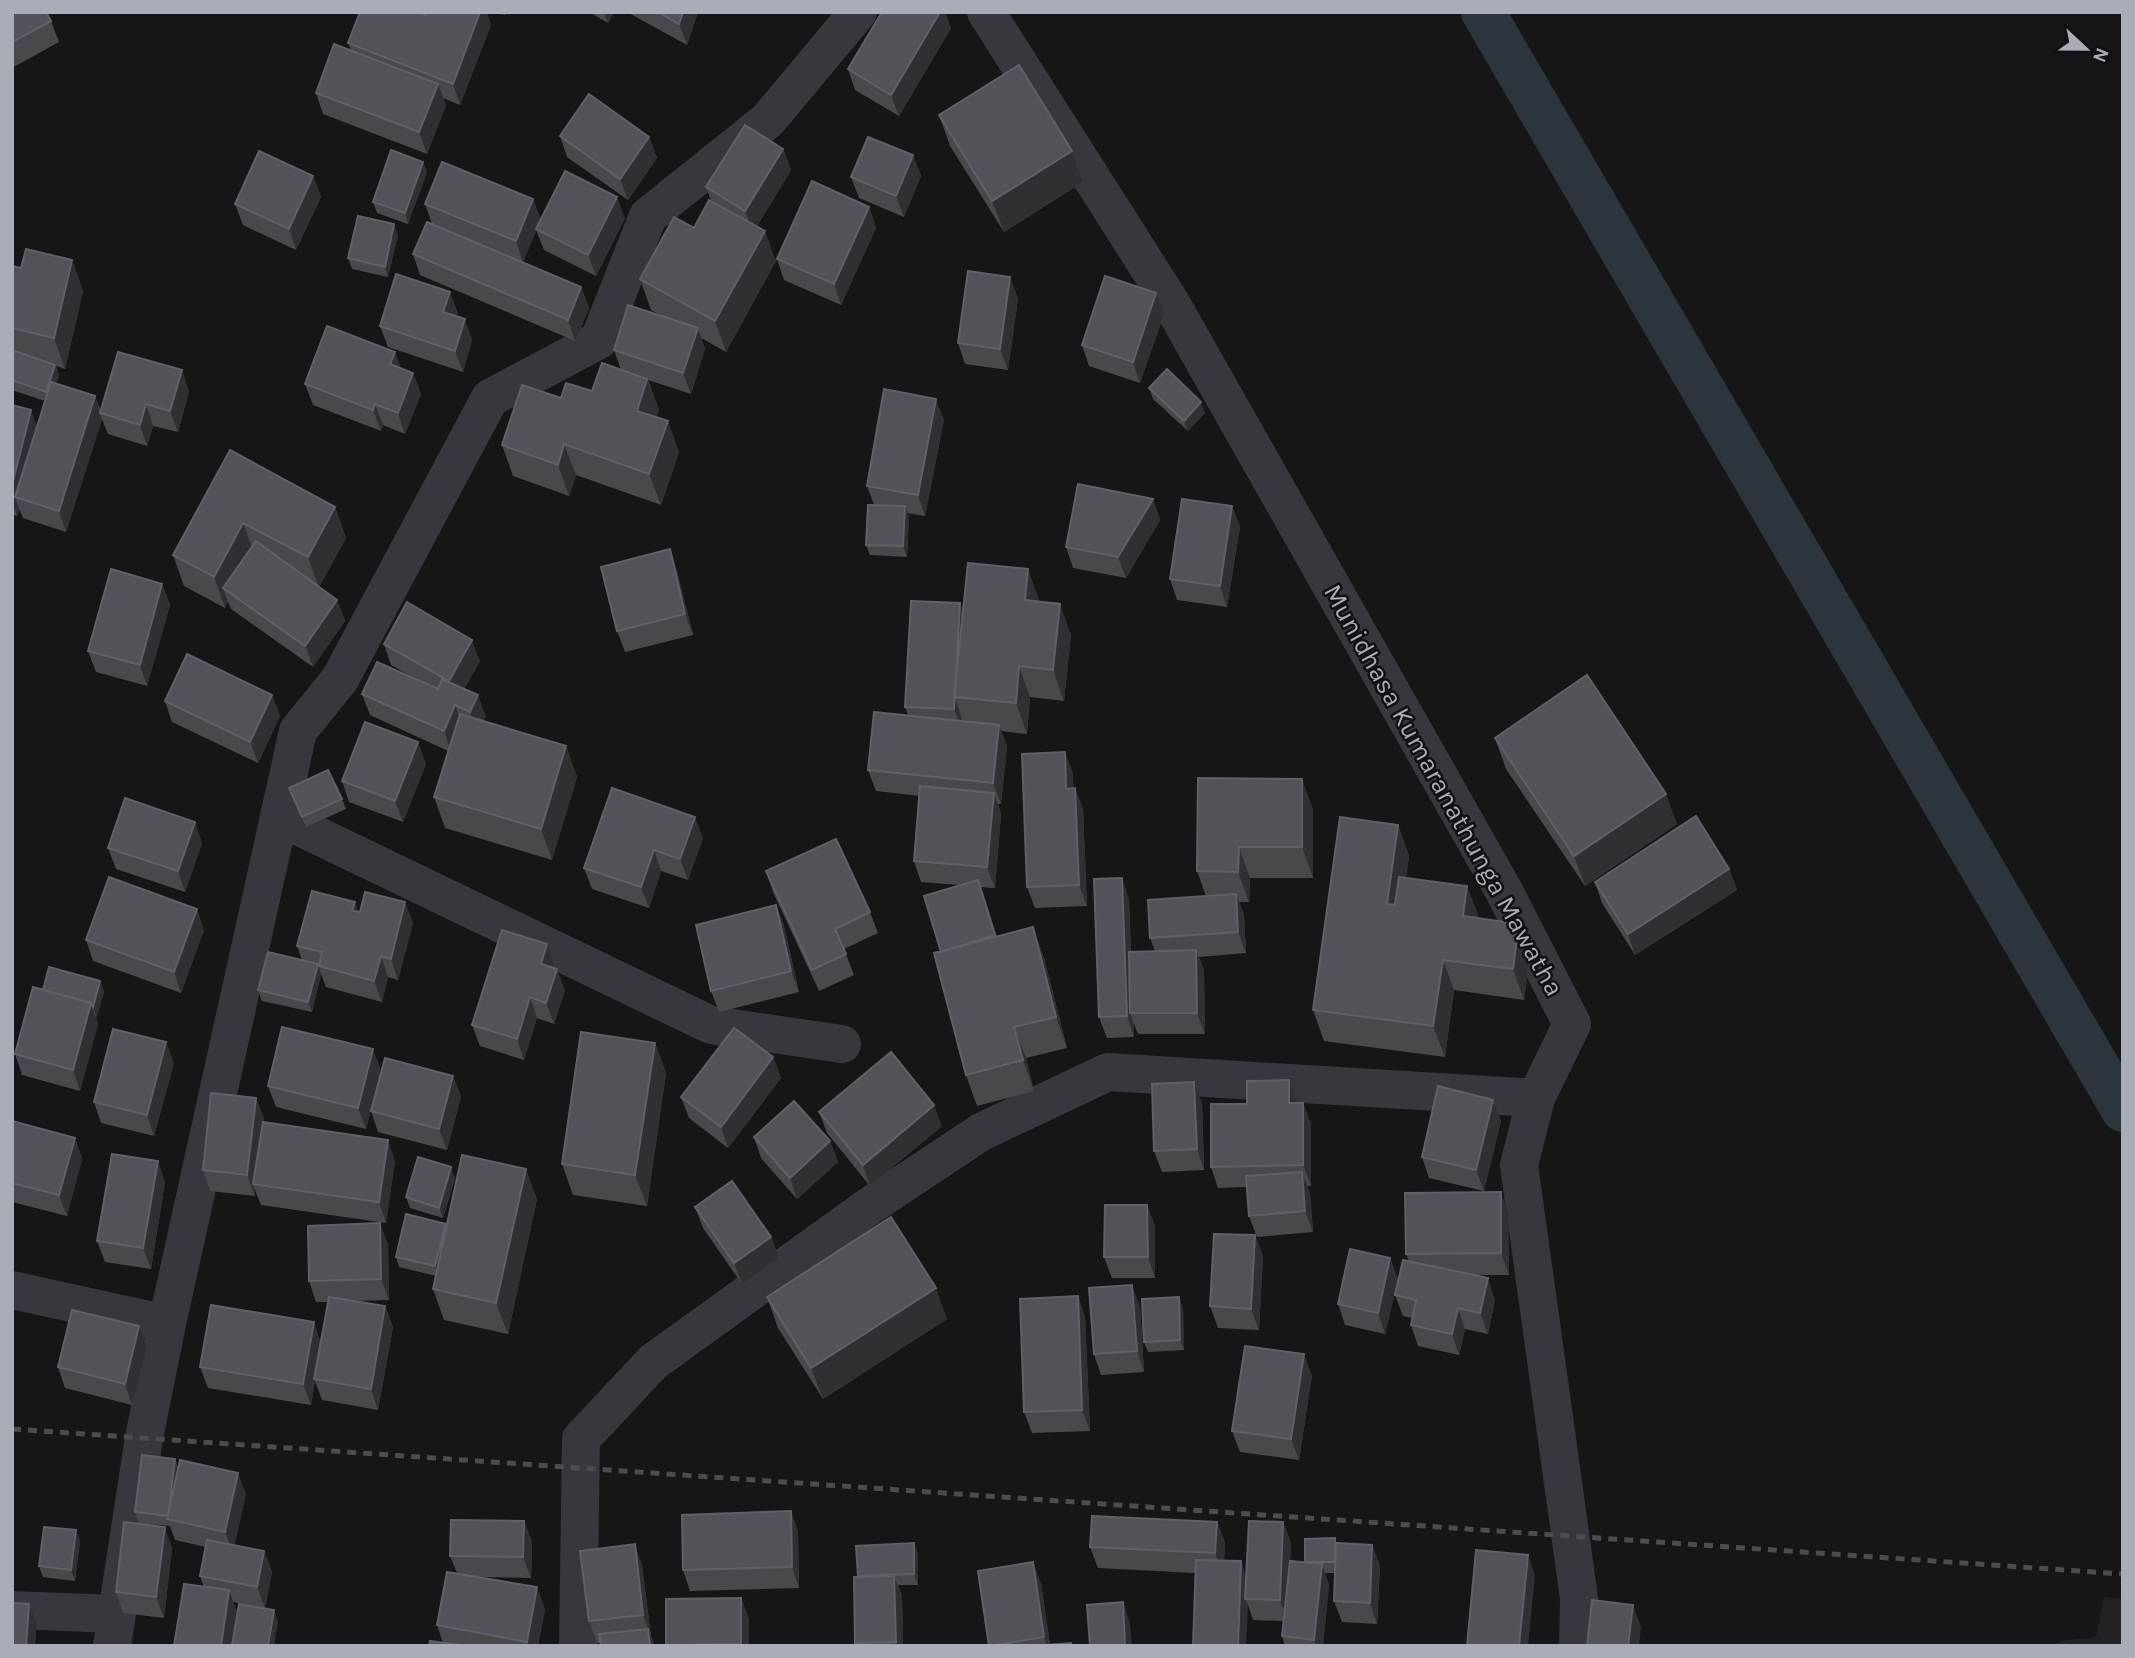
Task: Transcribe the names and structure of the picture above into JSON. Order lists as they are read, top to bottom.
{
  "streets": {
    "street": ["Munidhasa Kumaranathunga Mawatha"]
  },
  "north": "right"
}
